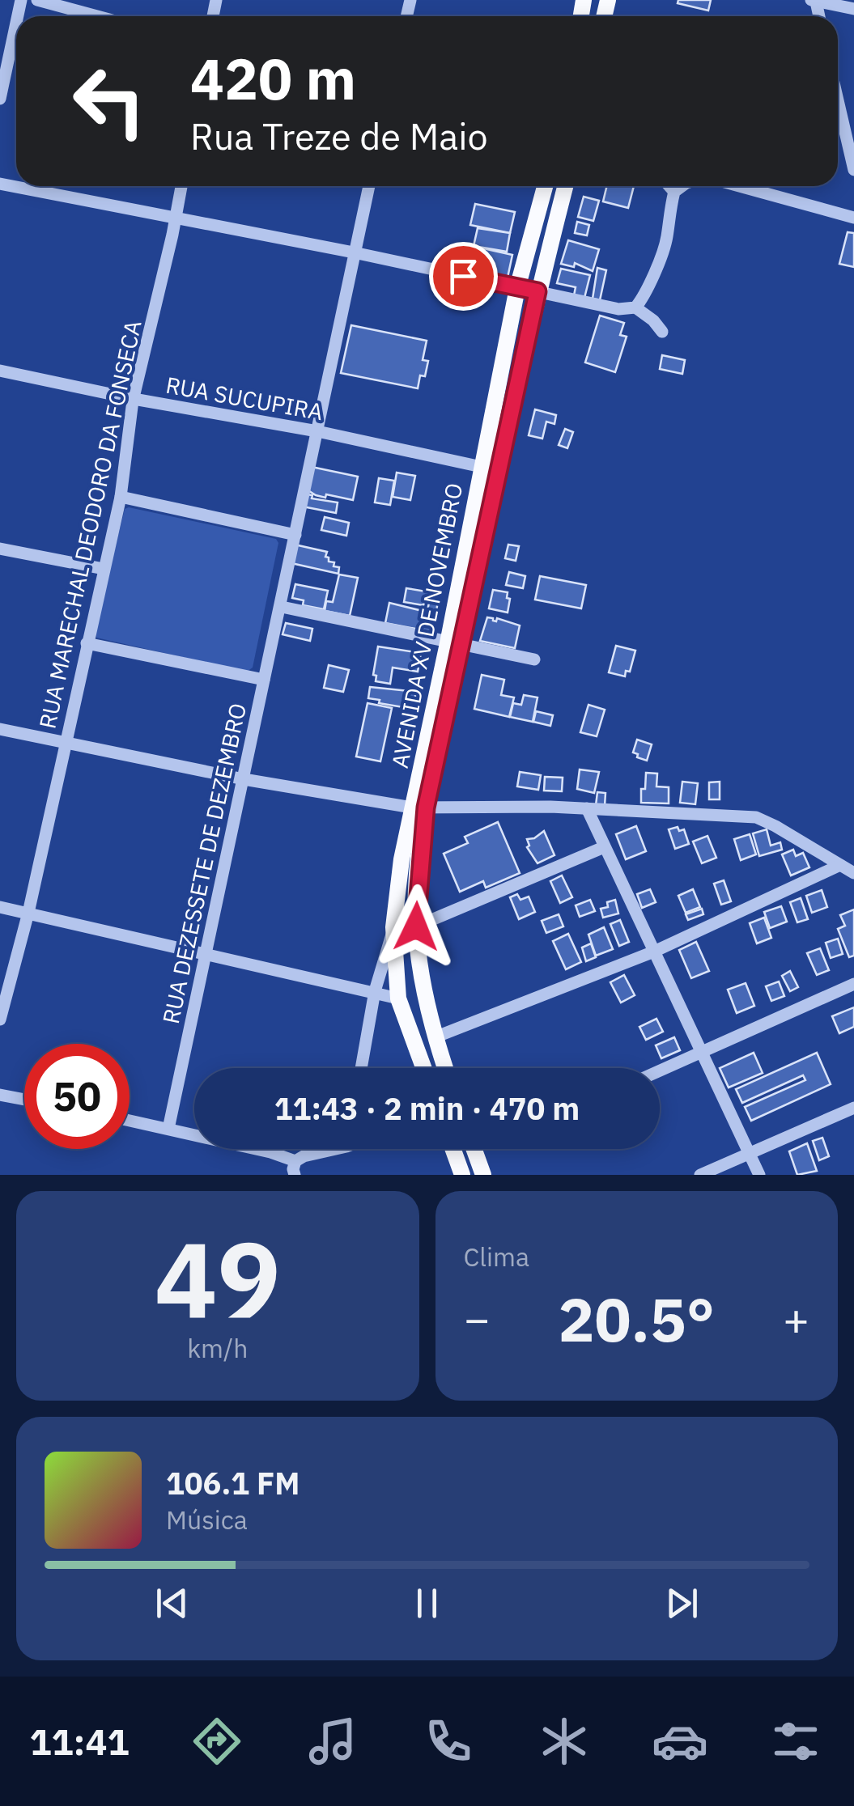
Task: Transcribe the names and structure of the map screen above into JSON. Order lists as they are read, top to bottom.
{
  "streets": {
    "main road": ["AVENIDA XV DE NOVEMBRO"],
    "street": ["RUA SUCUPIRA", "RUA MARECHAL DEODORO DA FONSECA", "RUA DEZESSETE DE DEZEMBRO"]
  },
  "crossings": [
    ["RUA SUCUPIRA", "RUA MARECHAL DEODORO DA FONSECA"],
    ["RUA SUCUPIRA", "AVENIDA XV DE NOVEMBRO"],
    ["RUA SUCUPIRA", "RUA DEZESSETE DE DEZEMBRO"]
  ],
  "page": {
    "turn": ["420 m", "Rua Treze de Maio"],
    "limit": "50",
    "trip": "11:43 · 2 min · 470 m",
    "tile": [
      ["49", "km/h"],
      "Clima"
    ],
    "heat": ["−", "20.5°", "+"],
    "song": ["106.1 FM", "Música"],
    "tabs": "11:41"
  }
}
